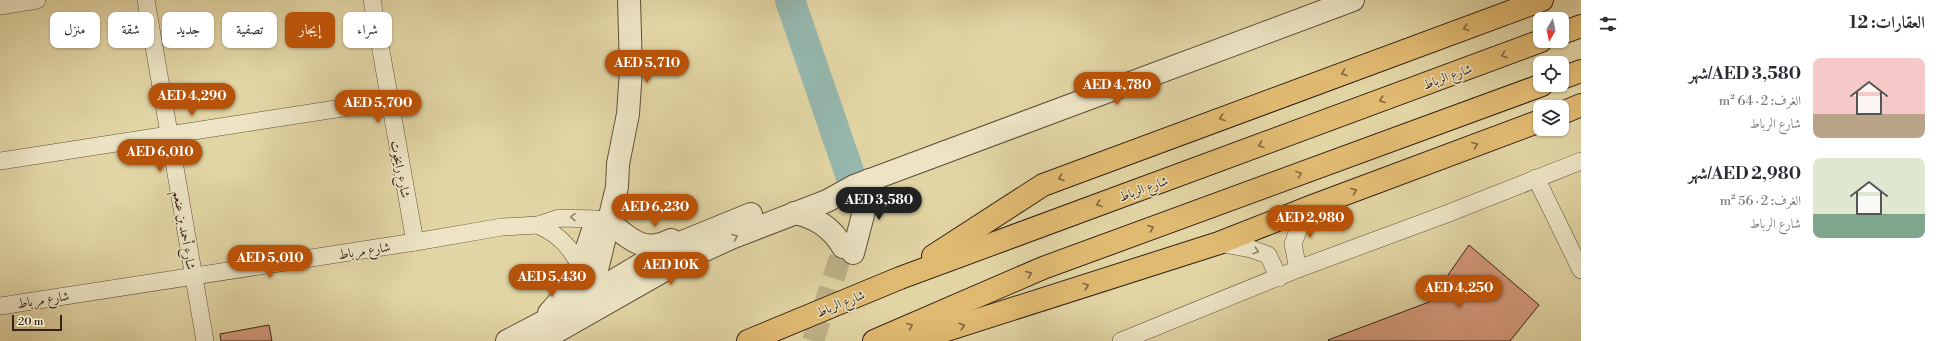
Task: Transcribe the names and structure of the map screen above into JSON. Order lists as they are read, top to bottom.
{
  "streets": {
    "highway": ["شارع الرباط"],
    "street": ["شارع رايخوت", "شارع أحمد بن عنعم", "شارع مرباط"]
  },
  "crossings": [
    ["شارع رايخوت", "شارع مرباط"],
    ["شارع أحمد بن عنعم", "شارع مرباط"]
  ],
  "scale_bar": "20 m",
  "north": "bottom",
  "page": {
    "heading": "العقارات: 12",
    "chip": [
      "شراء",
      "إيجار",
      "تصفية",
      "جديد",
      "شقة",
      "منزل"
    ],
    "list": [
      {
        "name": "AED 3,580/شهر",
        "note": "الغرف: 2 · 64 m² · شارع الرباط"
      },
      {
        "name": "AED 2,980/شهر",
        "note": "الغرف: 2 · 56 m² · شارع الرباط"
      }
    ],
    "price": [
      "AED 5,710",
      "AED 4,780",
      "AED 4,290",
      "AED 5,700",
      "AED 6,010",
      "AED 3,580",
      "AED 6,230",
      "AED 2,980",
      "AED 5,010",
      "AED 10K",
      "AED 5,430",
      "AED 4,250"
    ],
    "scale": "20 m"
  }
}
